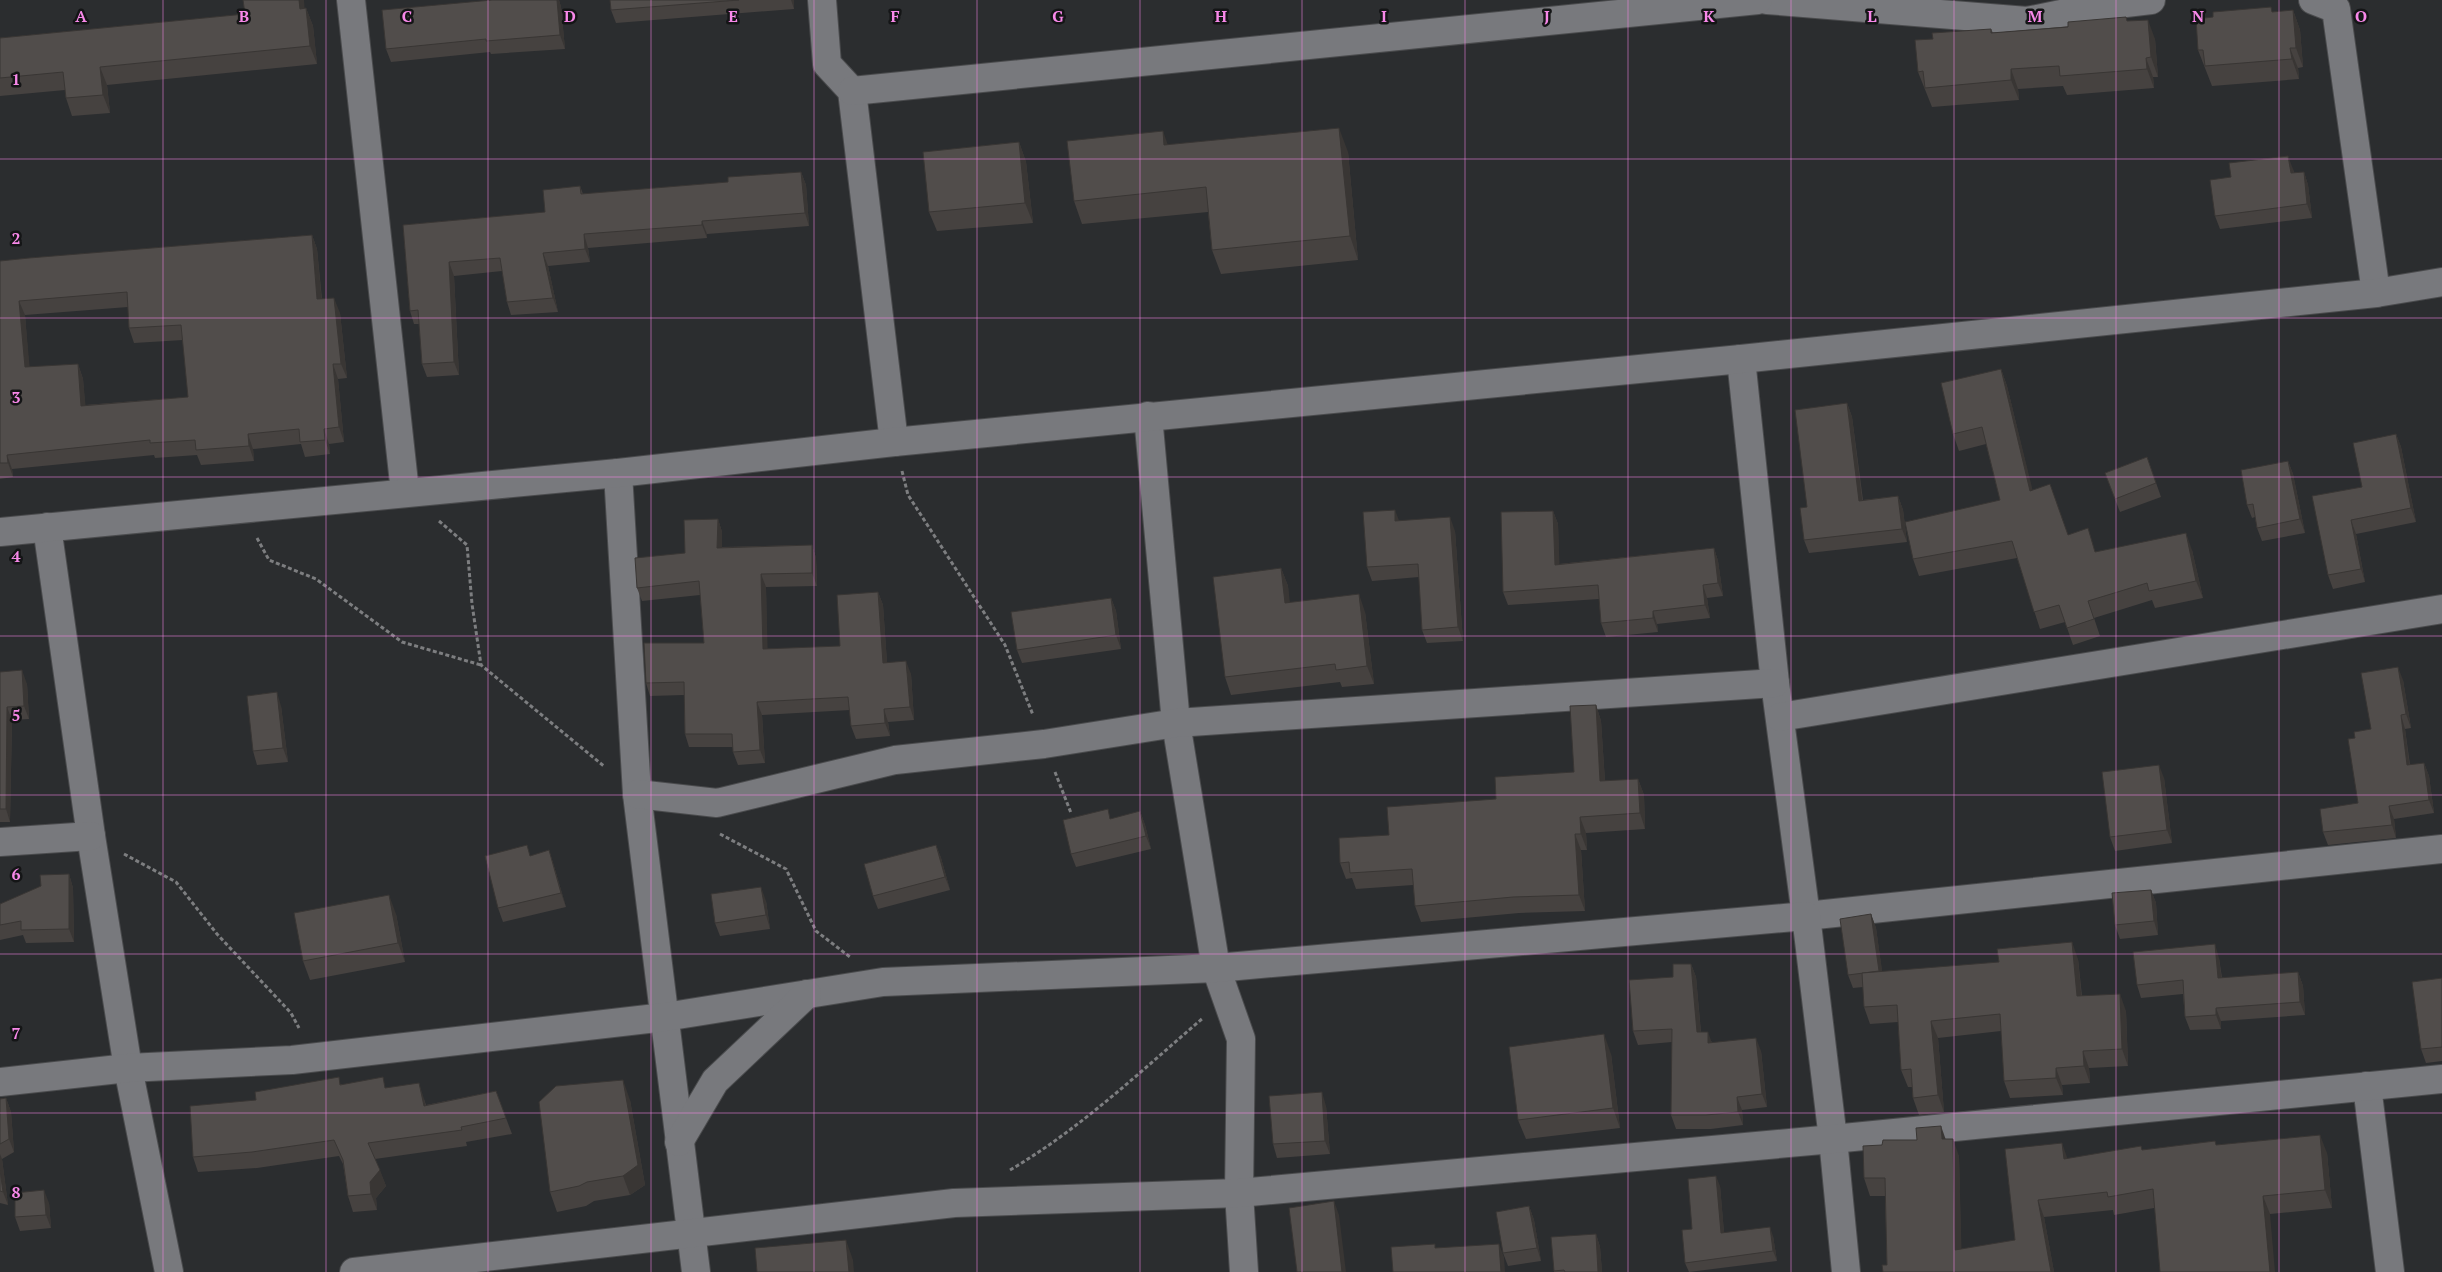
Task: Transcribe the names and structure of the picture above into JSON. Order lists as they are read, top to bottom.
{
  "grid": {
    "columns": [
      "A",
      "B",
      "C",
      "D",
      "E",
      "F",
      "G",
      "H",
      "I",
      "J",
      "K",
      "L",
      "M",
      "N",
      "O"
    ],
    "rows": [
      "1",
      "2",
      "3",
      "4",
      "5",
      "6",
      "7",
      "8"
    ]
  }
}
